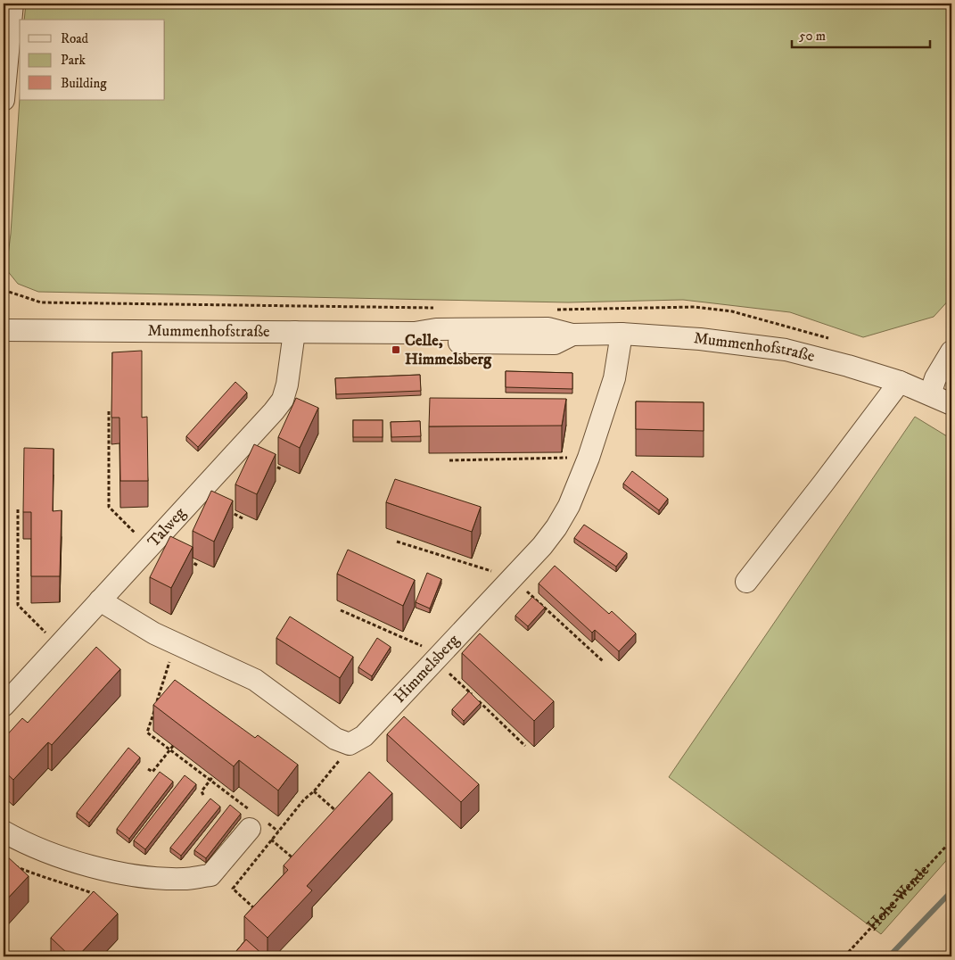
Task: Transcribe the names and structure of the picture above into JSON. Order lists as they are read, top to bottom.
{
  "streets": {
    "street": ["Mummenhofstraße", "Talweg", "Himmelsberg"],
    "path": ["Hohe Wende"]
  },
  "crossings": [
    ["Mummenhofstraße", "Talweg"],
    ["Mummenhofstraße", "Himmelsberg"]
  ],
  "places": {
    "transit": ["Celle, Himmelsberg"]
  },
  "legend": ["Road", "Park", "Building"],
  "scale_bar": "50 m"
}
